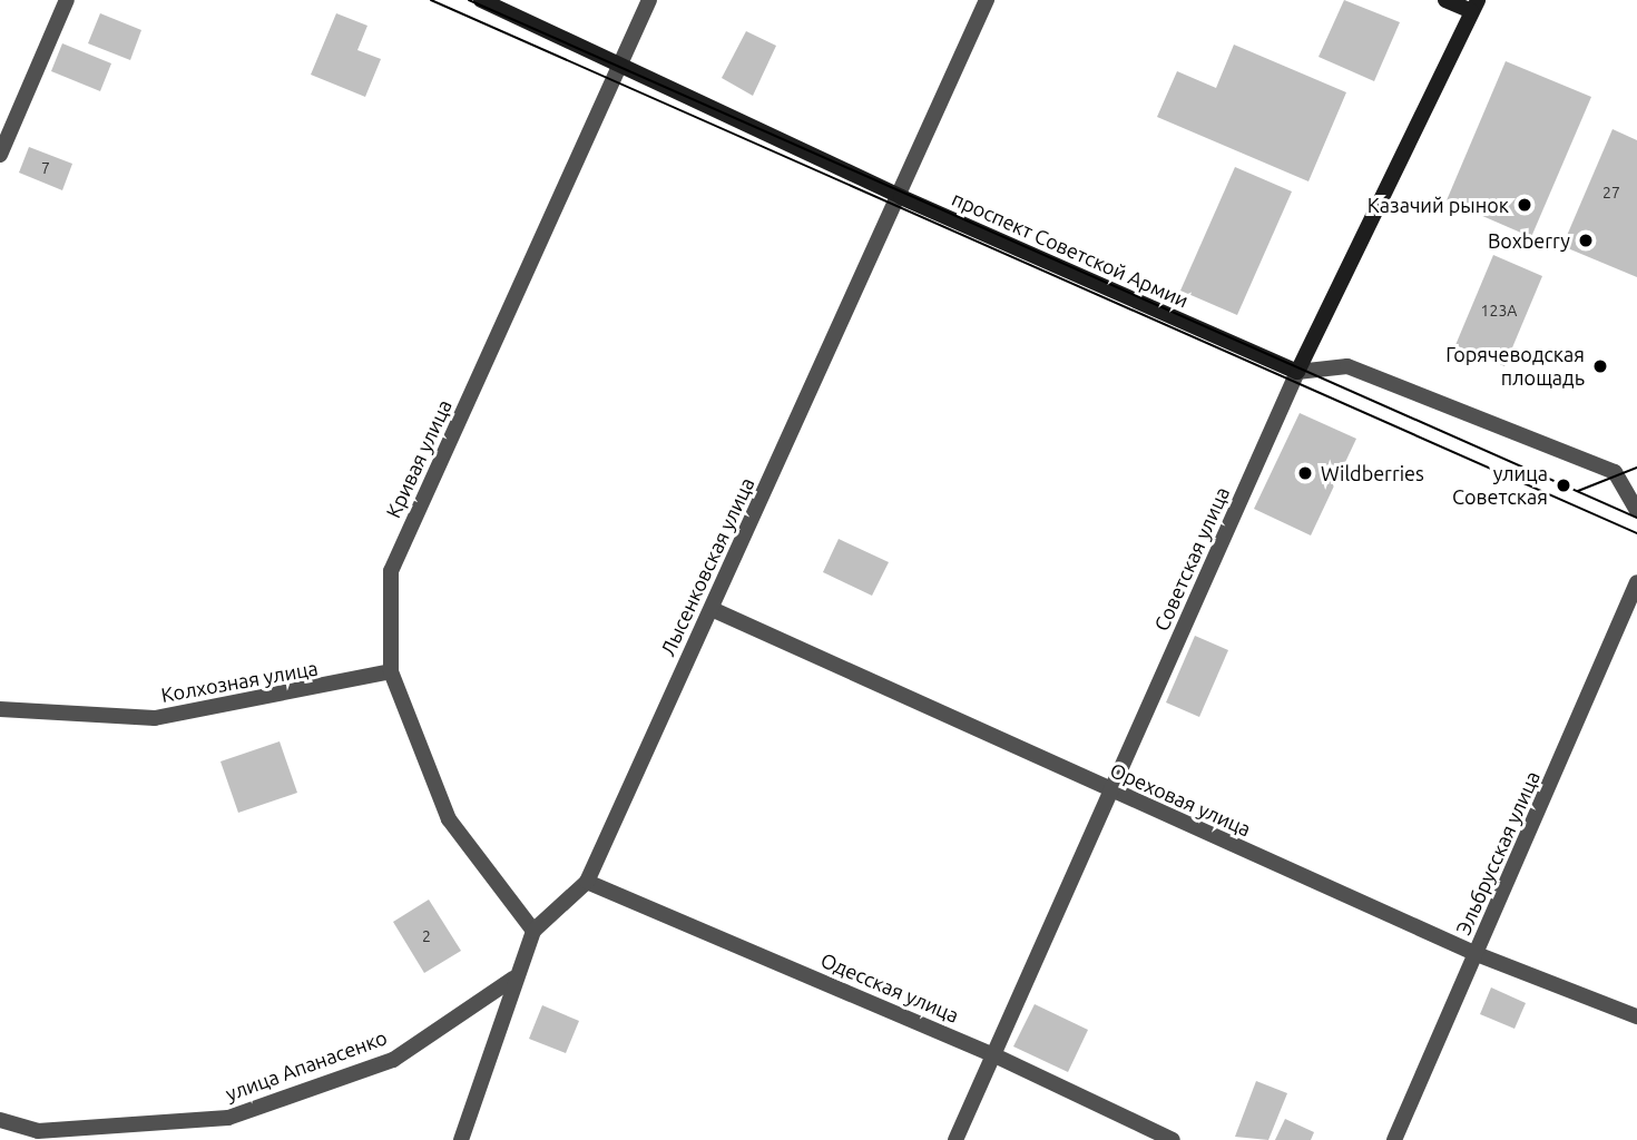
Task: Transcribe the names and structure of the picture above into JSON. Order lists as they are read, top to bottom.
{
  "streets": {
    "main road": ["проспект Советской Армии", "Советская улица"],
    "street": [
      "Кривая улица",
      "Лысенковская улица",
      "Колхозная улица",
      "Ореховая улица",
      "Эльбрусская улица",
      "Одесская улица",
      "улица Апанасенко"
    ]
  },
  "crossings": [
    ["проспект Советской Армии", "Кривая улица"],
    ["проспект Советской Армии", "Советская улица"],
    ["проспект Советской Армии", "Лысенковская улица"],
    ["Кривая улица", "Лысенковская улица"],
    ["Кривая улица", "Колхозная улица"],
    ["Советская улица", "Ореховая улица"],
    ["Советская улица", "Одесская улица"],
    ["Лысенковская улица", "Ореховая улица"],
    ["Лысенковская улица", "Одесская улица"],
    ["Лысенковская улица", "улица Апанасенко"],
    ["Ореховая улица", "Эльбрусская улица"]
  ],
  "places": [
    "Казачий рынок",
    "Boxberry",
    "Горячеводская площадь",
    "Wildberries",
    "улица Советская"
  ],
  "house_numbers": [
    "7",
    "27",
    "123А",
    "2"
  ]
}
